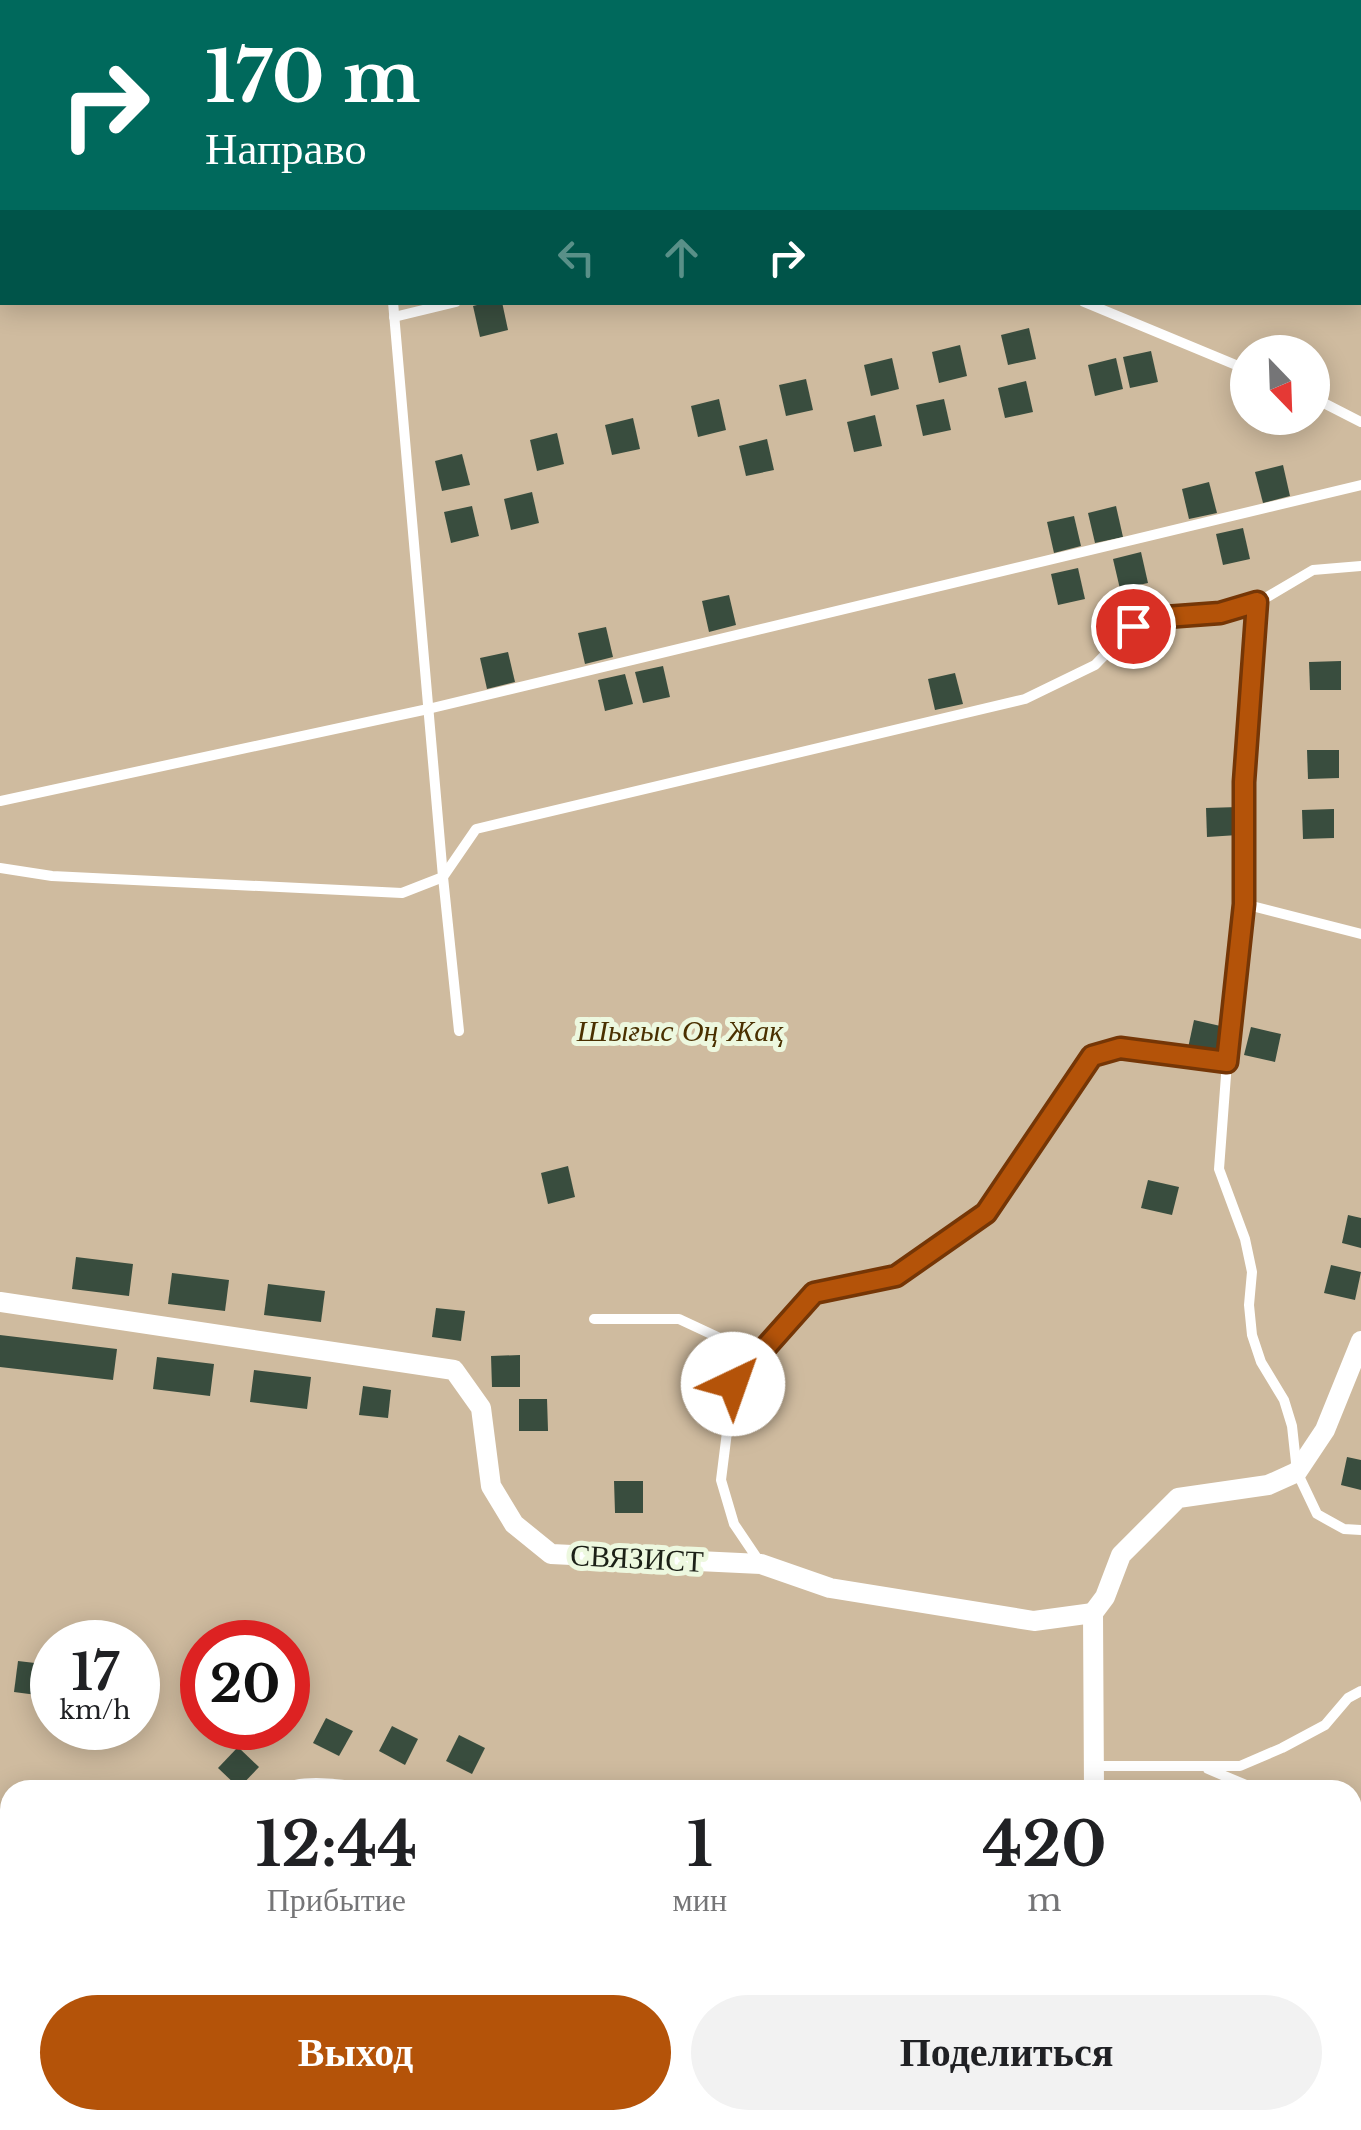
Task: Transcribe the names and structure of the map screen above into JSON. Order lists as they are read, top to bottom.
{
  "streets": {
    "street": ["СВЯЗИСТ"]
  },
  "parks": ["Шығыс Оң Жақ"],
  "north": "bottom right",
  "page": {
    "turn": ["170 m", "Направо"],
    "speed": "17 km/h",
    "limit": "20",
    "eta": [
      "12:44",
      "Прибытие",
      "1",
      "мин",
      "420",
      "m"
    ],
    "buttons": ["Выход", "Поделиться"]
  }
}
